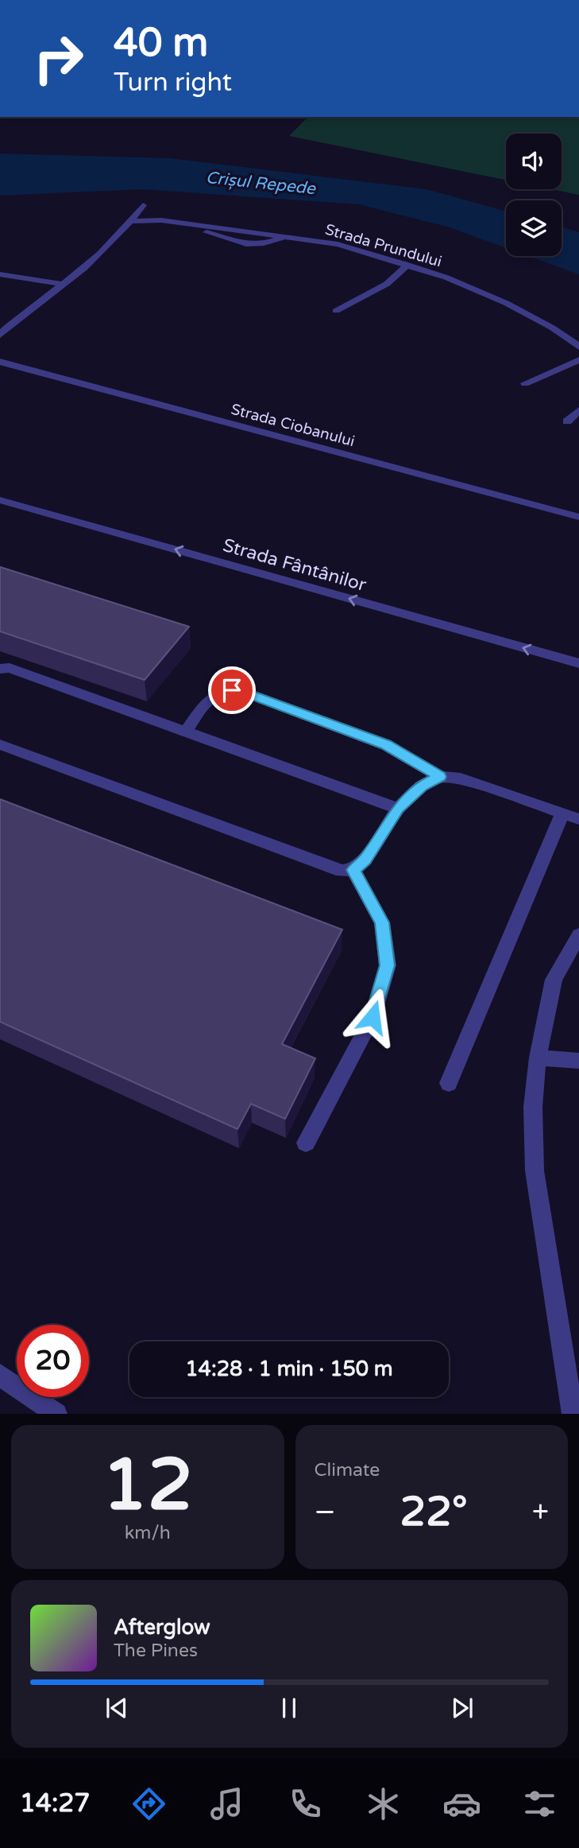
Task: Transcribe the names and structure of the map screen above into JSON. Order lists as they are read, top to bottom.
{
  "streets": {
    "street": ["Strada Prundului", "Strada Ciobanului", "Strada Fântânilor"]
  },
  "one_way": ["Strada Fântânilor"],
  "water": ["Crișul Repede"],
  "page": {
    "turn": ["40 m", "Turn right"],
    "limit": "20",
    "trip": "14:28 · 1 min · 150 m",
    "tile": [
      ["12", "km/h"],
      "Climate"
    ],
    "heat": ["−", "22°", "+"],
    "song": ["Afterglow", "The Pines"],
    "tabs": "14:27"
  }
}
